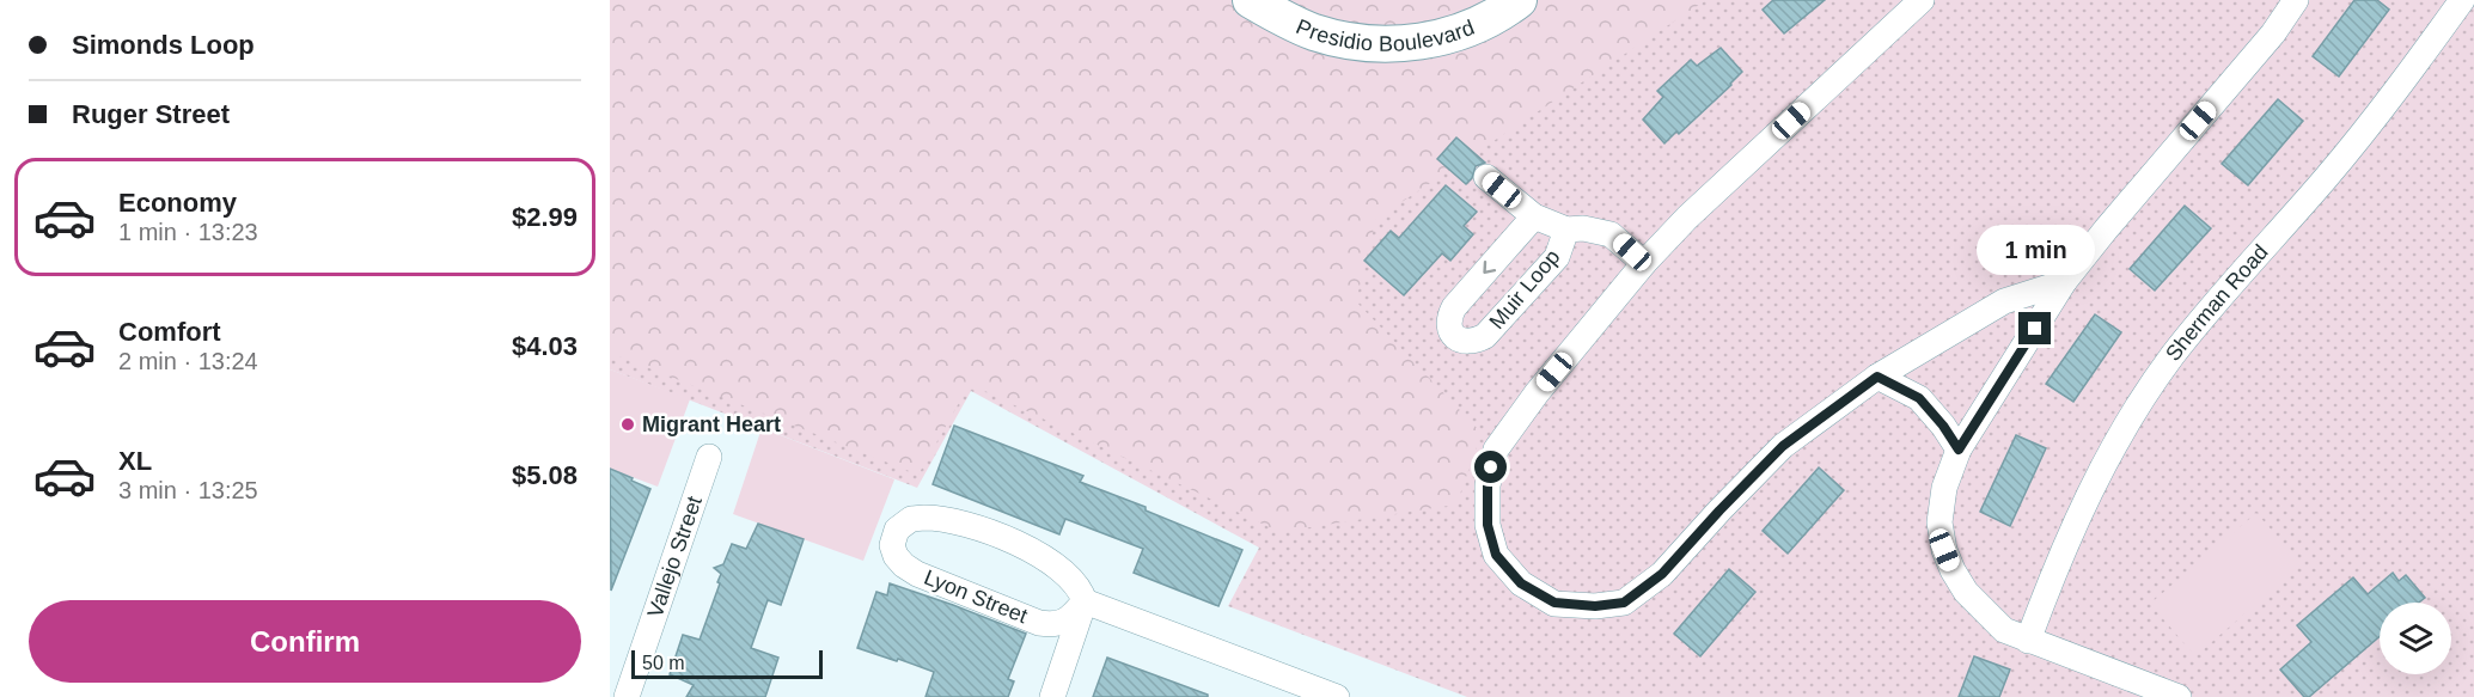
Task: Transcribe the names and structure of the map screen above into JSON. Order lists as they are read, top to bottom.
{
  "streets": {
    "street": [
      "Presidio Boulevard",
      "Muir Loop",
      "Sherman Road",
      "Vallejo Street",
      "Lyon Street"
    ]
  },
  "places": ["Migrant Heart"],
  "scale_bar": "50 m",
  "page": {
    "banner": ["Simonds Loop", "Ruger Street"],
    "list": [
      {
        "name": "Economy",
        "note": "1 min · 13:23",
        "value": "$2.99"
      },
      {
        "name": "Comfort",
        "note": "2 min · 13:24",
        "value": "$4.03"
      },
      {
        "name": "XL",
        "note": "3 min · 13:25",
        "value": "$5.08"
      }
    ],
    "bubble": "1 min",
    "buttons": "Confirm",
    "scale": "50 m"
  }
}
